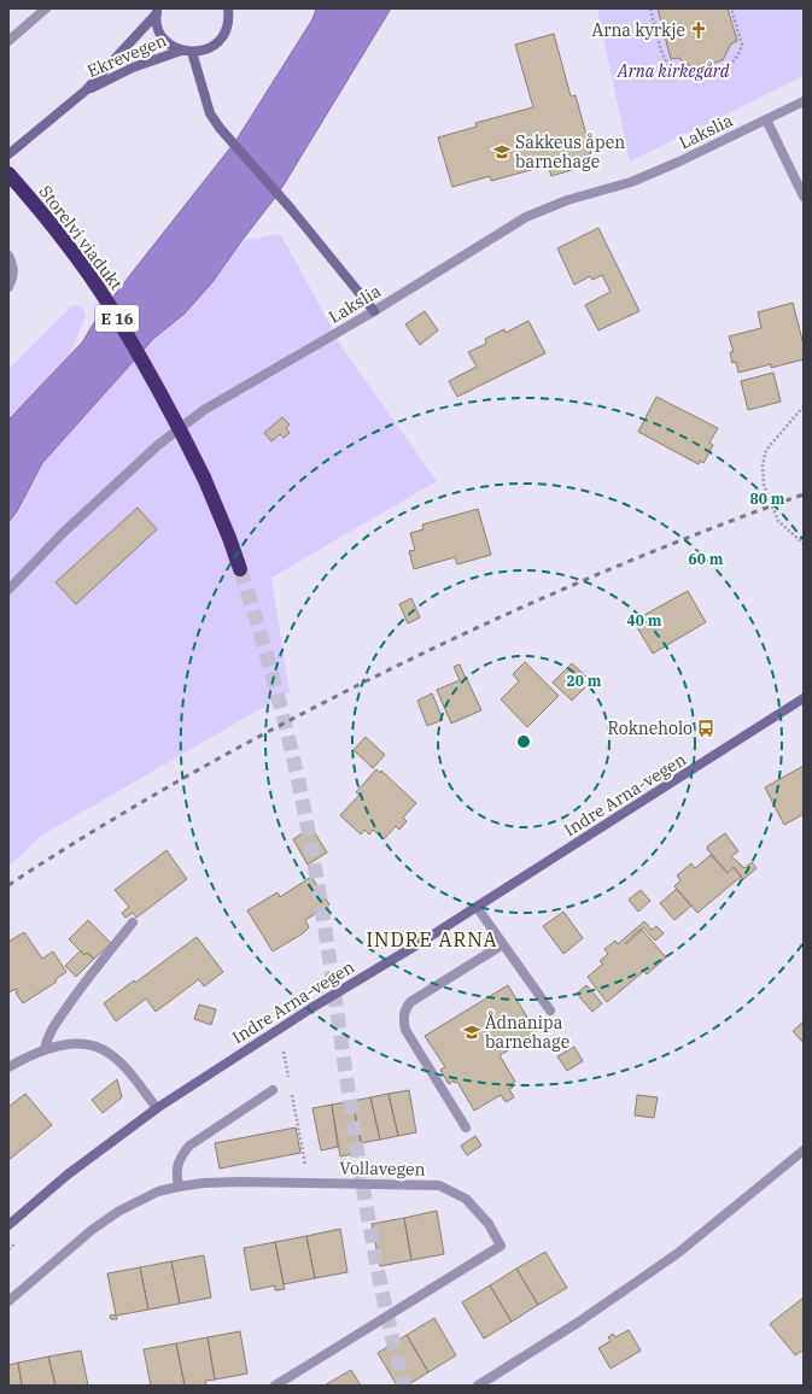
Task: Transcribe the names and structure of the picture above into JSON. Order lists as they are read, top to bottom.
{
  "streets": {
    "highway": ["Storelvi viadukt", "E 16"],
    "main road": ["Ekrevegen", "Indre Arna-vegen"],
    "street": ["Lakslia", "Vollavegen"]
  },
  "districts": ["INDRE ARNA"],
  "parks": ["Arna kirkegård"],
  "places": {
    "church": ["Arna kyrkje"],
    "school or university": ["Sakkeus åpen barnehage", "Ådnanipa barnehage"],
    "bus stop": ["Rokneholo"]
  },
  "rings": [
    "80 m",
    "60 m",
    "40 m",
    "20 m"
  ]
}
